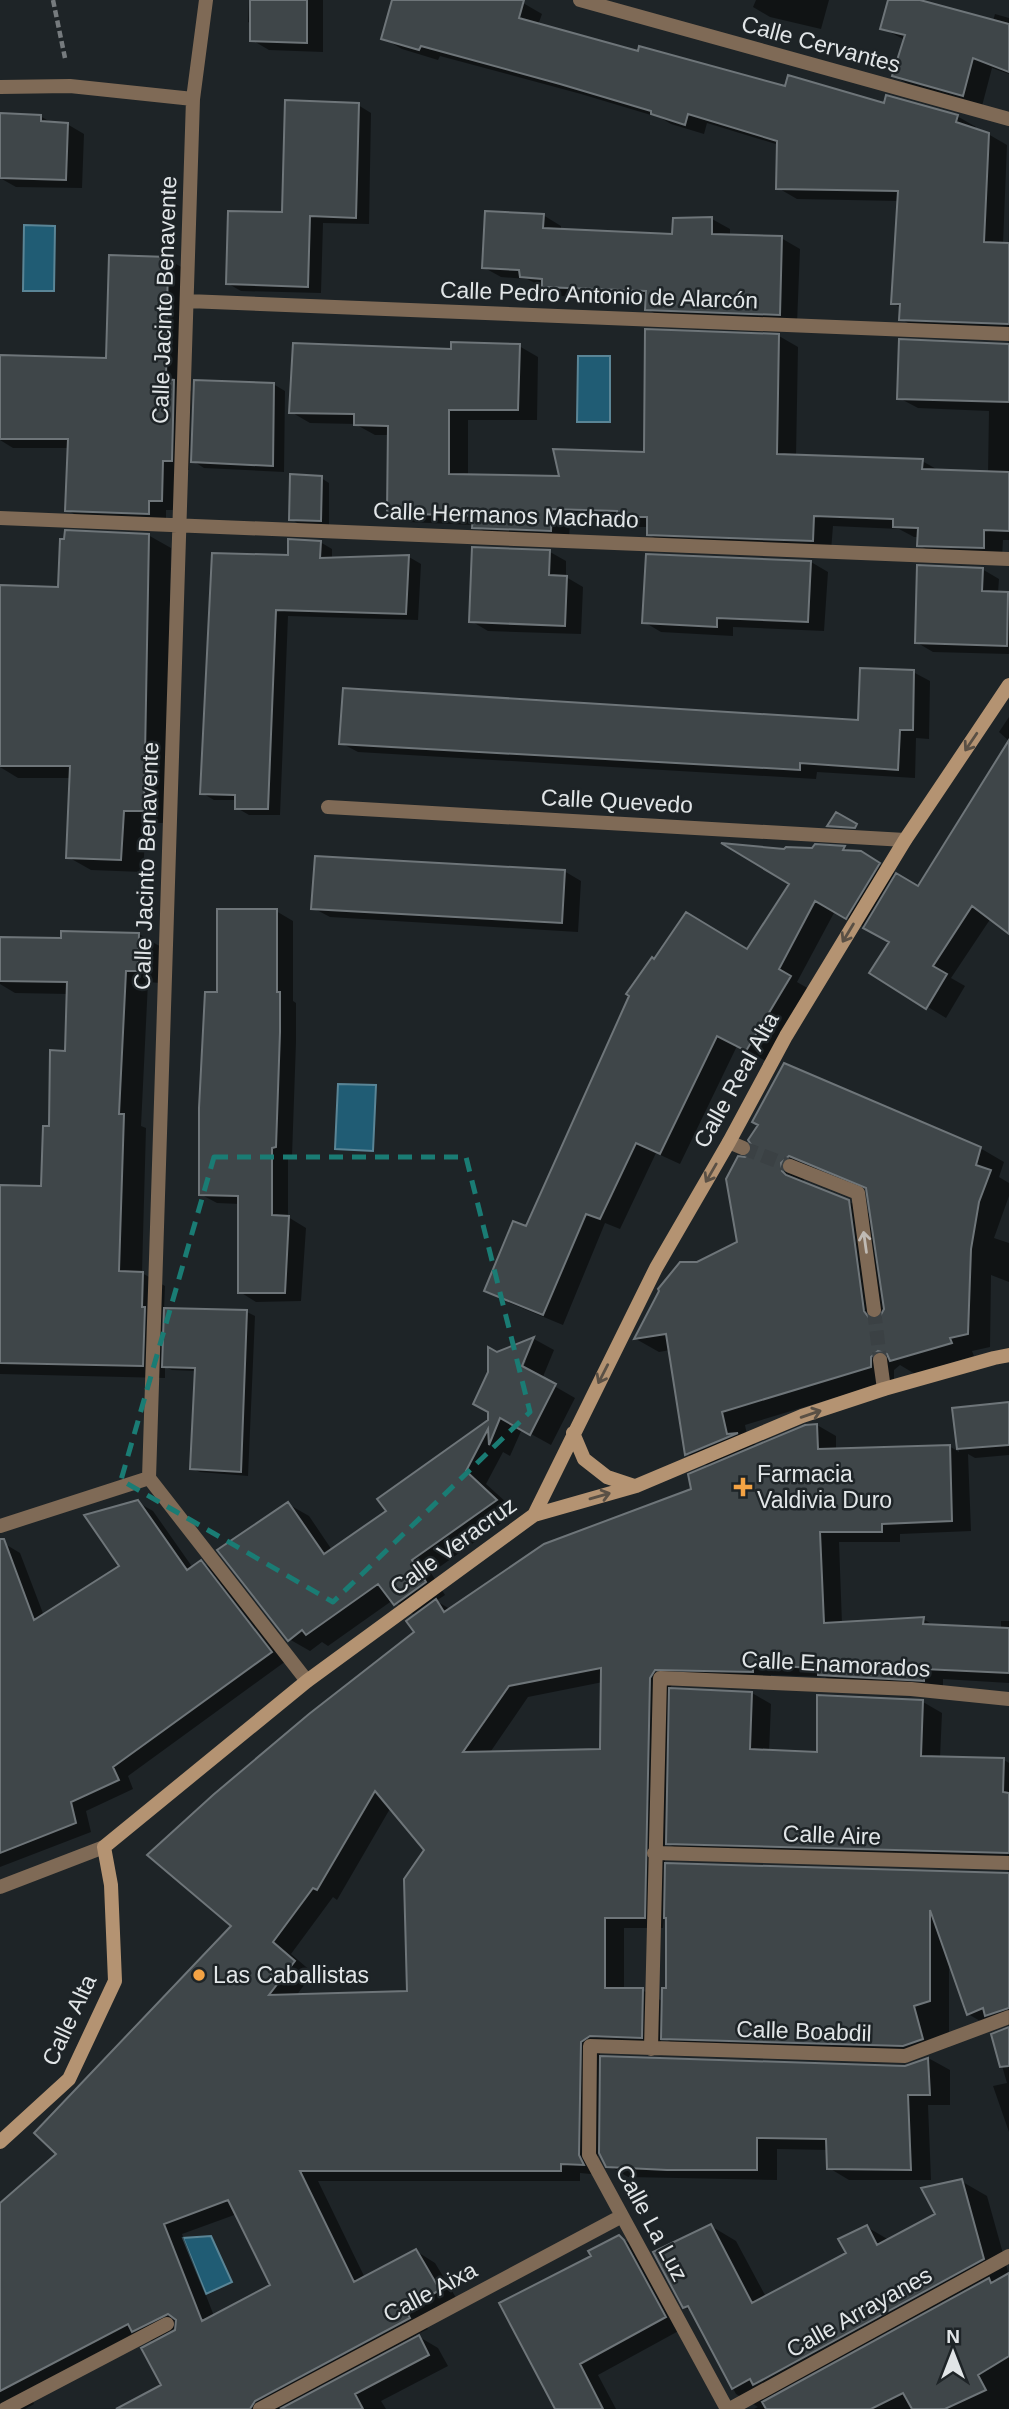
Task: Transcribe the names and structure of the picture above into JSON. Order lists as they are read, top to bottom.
{
  "streets": {
    "street": [
      "Calle Cervantes",
      "Calle Pedro Antonio de Alarcón",
      "Calle Jacinto Benavente",
      "Calle Hermanos Machado",
      "Calle Quevedo",
      "Calle Real Alta",
      "Calle Veracruz",
      "Calle Enamorados",
      "Calle Aire",
      "Calle Alta",
      "Calle Boabdil",
      "Calle La Luz",
      "Calle Aixa",
      "Calle Arrayanes"
    ]
  },
  "crossings": [
    ["Calle Pedro Antonio de Alarcón", "Calle Jacinto Benavente"],
    ["Calle Jacinto Benavente", "Calle Hermanos Machado"],
    ["Calle Quevedo", "Calle Real Alta"],
    ["Calle Real Alta", "Calle Veracruz"],
    ["Calle Veracruz", "Calle Alta"],
    ["Calle Enamorados", "Calle Aire"],
    ["Calle Boabdil", "Calle La Luz"],
    ["Calle La Luz", "Calle Aixa"],
    ["Calle La Luz", "Calle Arrayanes"]
  ],
  "one_way": ["Calle Real Alta", "Calle Veracruz"],
  "places": {
    "health": ["Farmacia Valdivia Duro"],
    "other": ["Las Caballistas"]
  },
  "north": "top"
}
